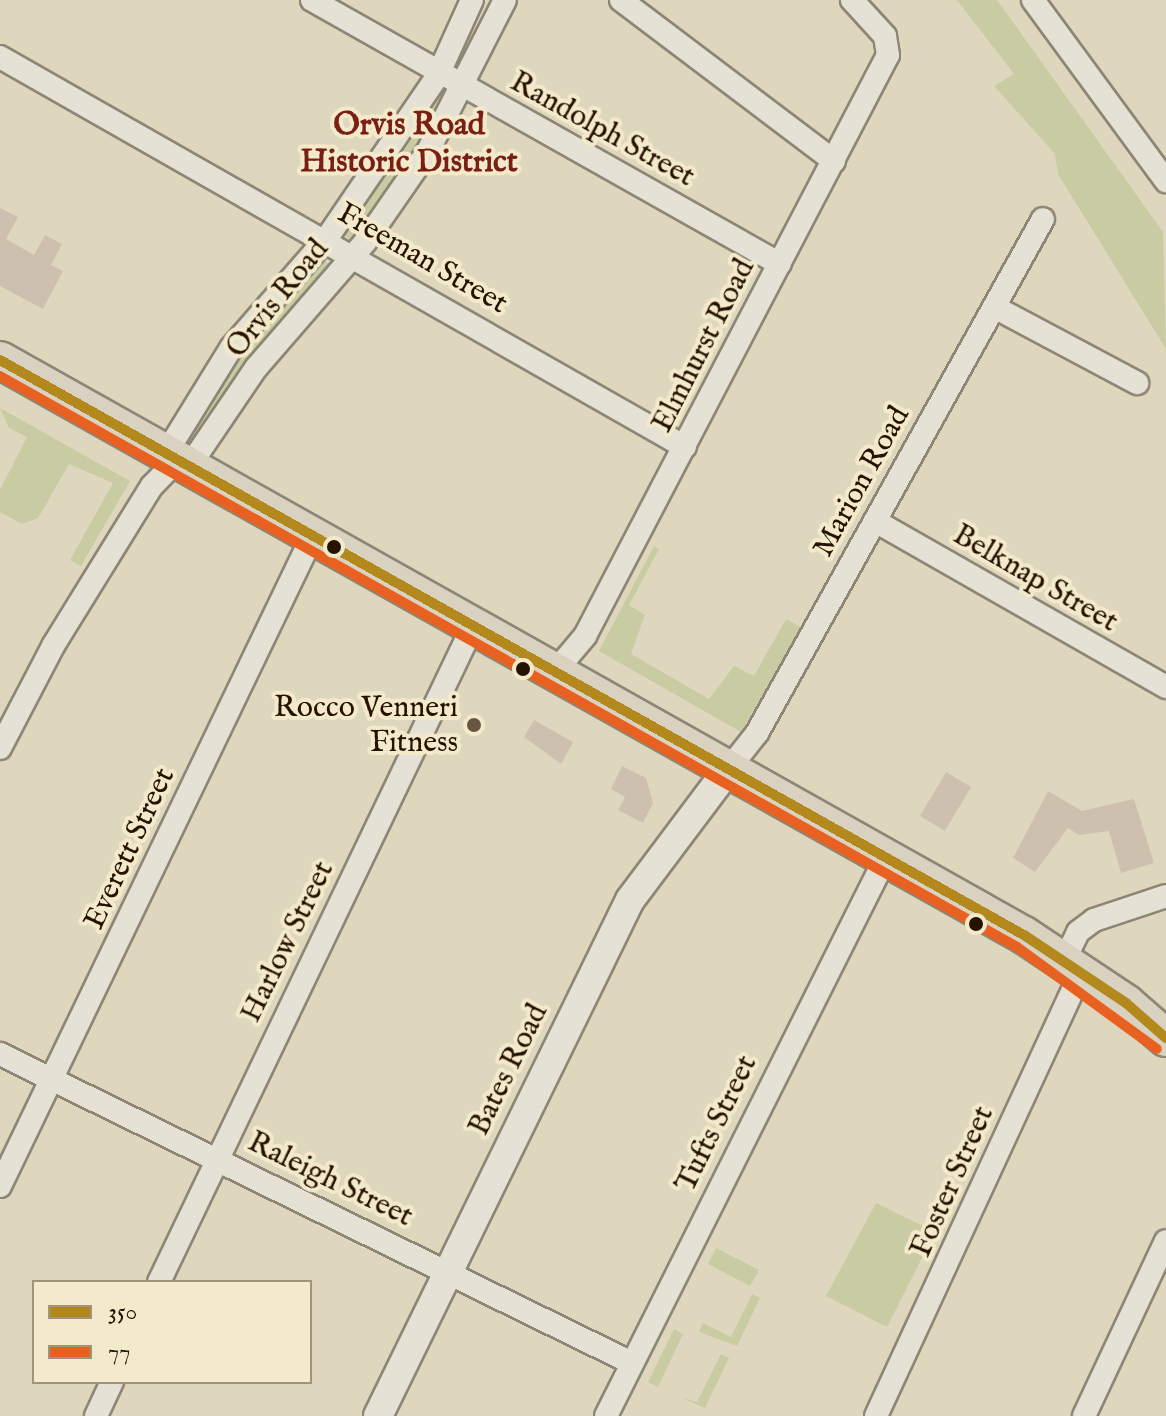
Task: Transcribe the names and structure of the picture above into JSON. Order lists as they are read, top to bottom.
{
  "streets": {
    "street": [
      "Randolph Street",
      "Freeman Street",
      "Orvis Road",
      "Elmhurst Road",
      "Marion Road",
      "Belknap Street",
      "Everett Street",
      "Harlow Street",
      "Bates Road",
      "Tufts Street",
      "Raleigh Street",
      "Foster Street"
    ]
  },
  "crossings": [
    ["Randolph Street", "Orvis Road"],
    ["Randolph Street", "Elmhurst Road"],
    ["Freeman Street", "Orvis Road"],
    ["Freeman Street", "Elmhurst Road"],
    ["Marion Road", "Belknap Street"],
    ["Marion Road", "Bates Road"],
    ["Everett Street", "Raleigh Street"],
    ["Harlow Street", "Raleigh Street"],
    ["Bates Road", "Raleigh Street"],
    ["Tufts Street", "Raleigh Street"]
  ],
  "districts": ["Orvis Road Historic District"],
  "places": ["Rocco Venneri Fitness"],
  "lines": ["transit line 350", "transit line 77"],
  "legend": ["350", "77"]
}
